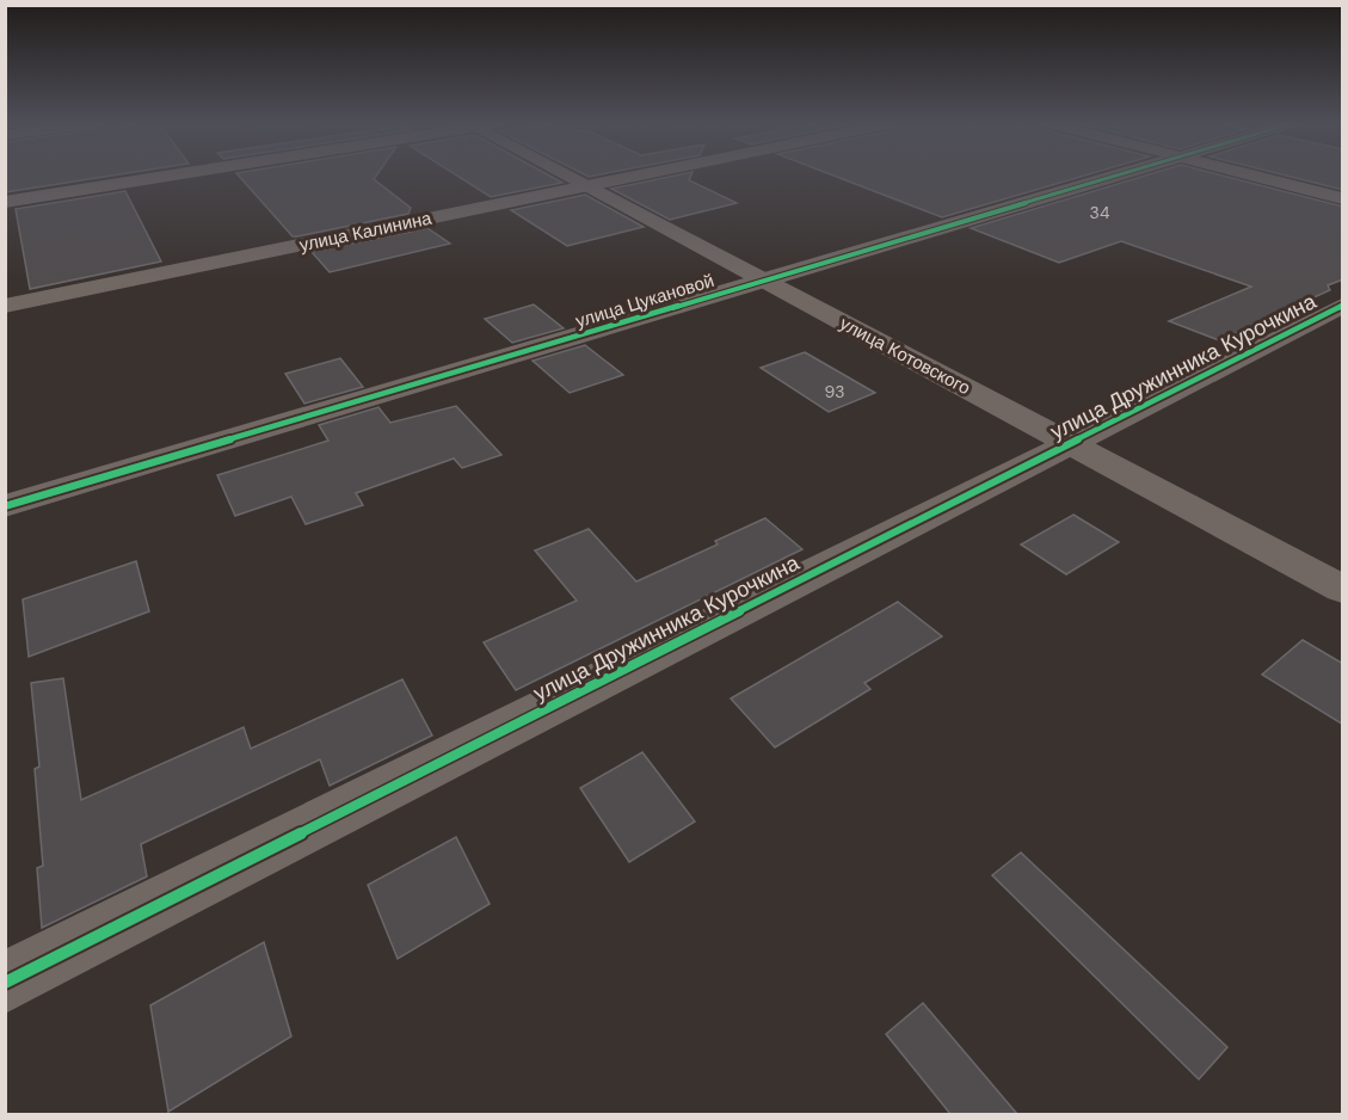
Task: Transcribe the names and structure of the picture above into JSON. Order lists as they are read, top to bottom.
{
  "streets": {
    "street": [
      "улица Калинина",
      "улица Цукановой",
      "улица Котовского",
      "улица Дружинника Курочкина"
    ]
  },
  "crossings": [
    ["улица Калинина", "улица Котовского"],
    ["улица Цукановой", "улица Котовского"],
    ["улица Котовского", "улица Дружинника Курочкина"]
  ],
  "house_numbers": ["34", "93"]
}
